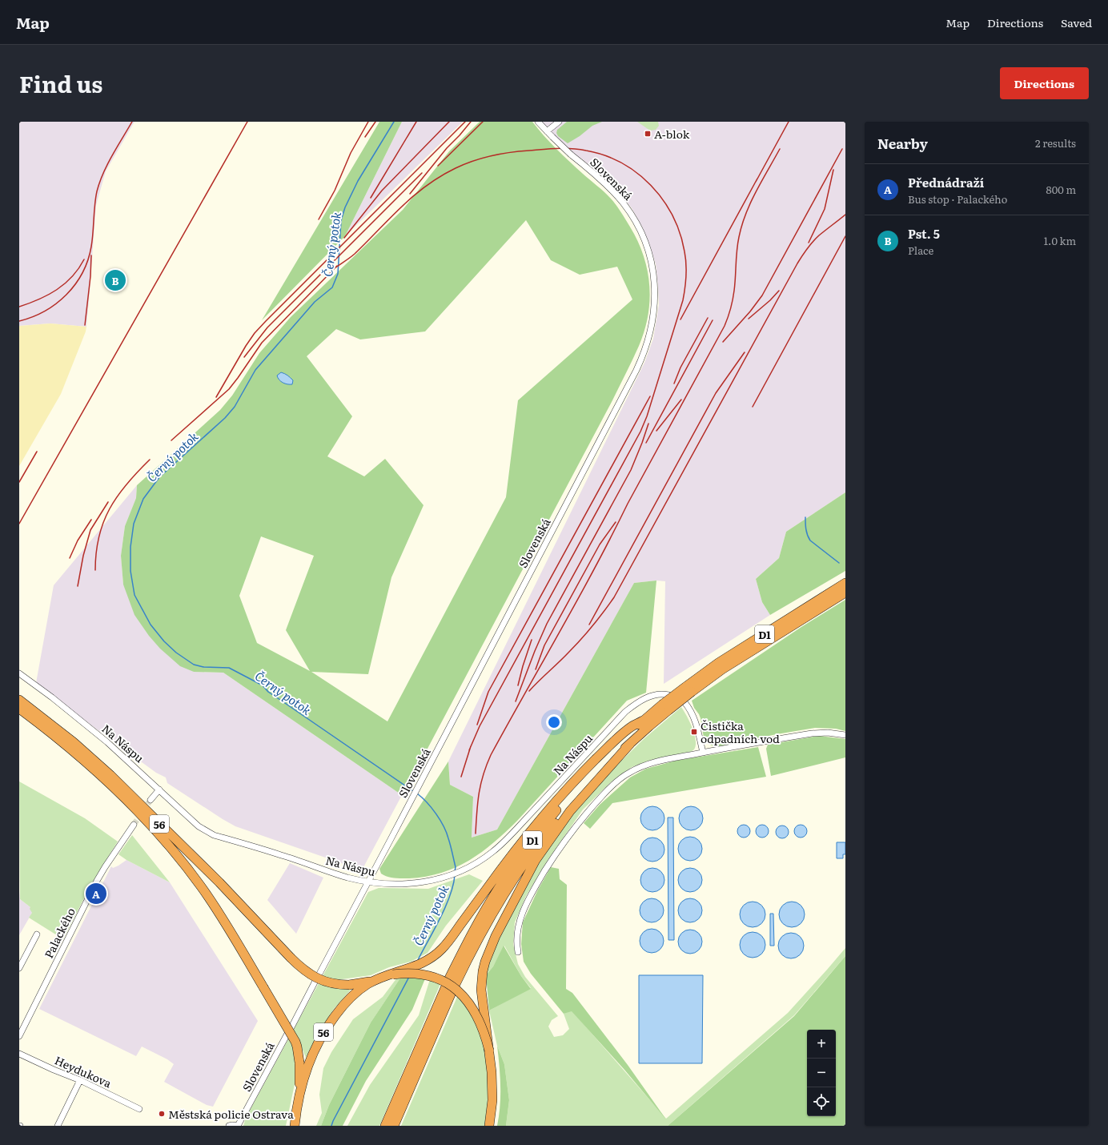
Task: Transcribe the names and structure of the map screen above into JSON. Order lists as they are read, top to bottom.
{
  "streets": {
    "highway": ["D1", "56"],
    "street": [
      "Slovenská",
      "Na Náspu",
      "Palackého",
      "Heydukova"
    ]
  },
  "crossings": [
    ["Slovenská", "Na Náspu"],
    ["D1", "56"]
  ],
  "water": ["Černý potok"],
  "places": {
    "transit": ["A-blok", "Čistička odpadních vod"],
    "other": ["Městská policie Ostrava"]
  },
  "page": {
    "header": "Map",
    "nav": ["Map", "Directions", "Saved"],
    "title": "Find us",
    "buttons": "Directions",
    "heading": ["Nearby", "2 results"],
    "list": [
      {
        "mark": "A",
        "name": "Přednádraží",
        "note": "Bus stop · Palackého",
        "value": "800 m"
      },
      {
        "mark": "B",
        "name": "Pst. 5",
        "note": "Place",
        "value": "1.0 km"
      }
    ],
    "pins": ["B", "A"],
    "map_buttons": ["+", "−"]
  }
}
